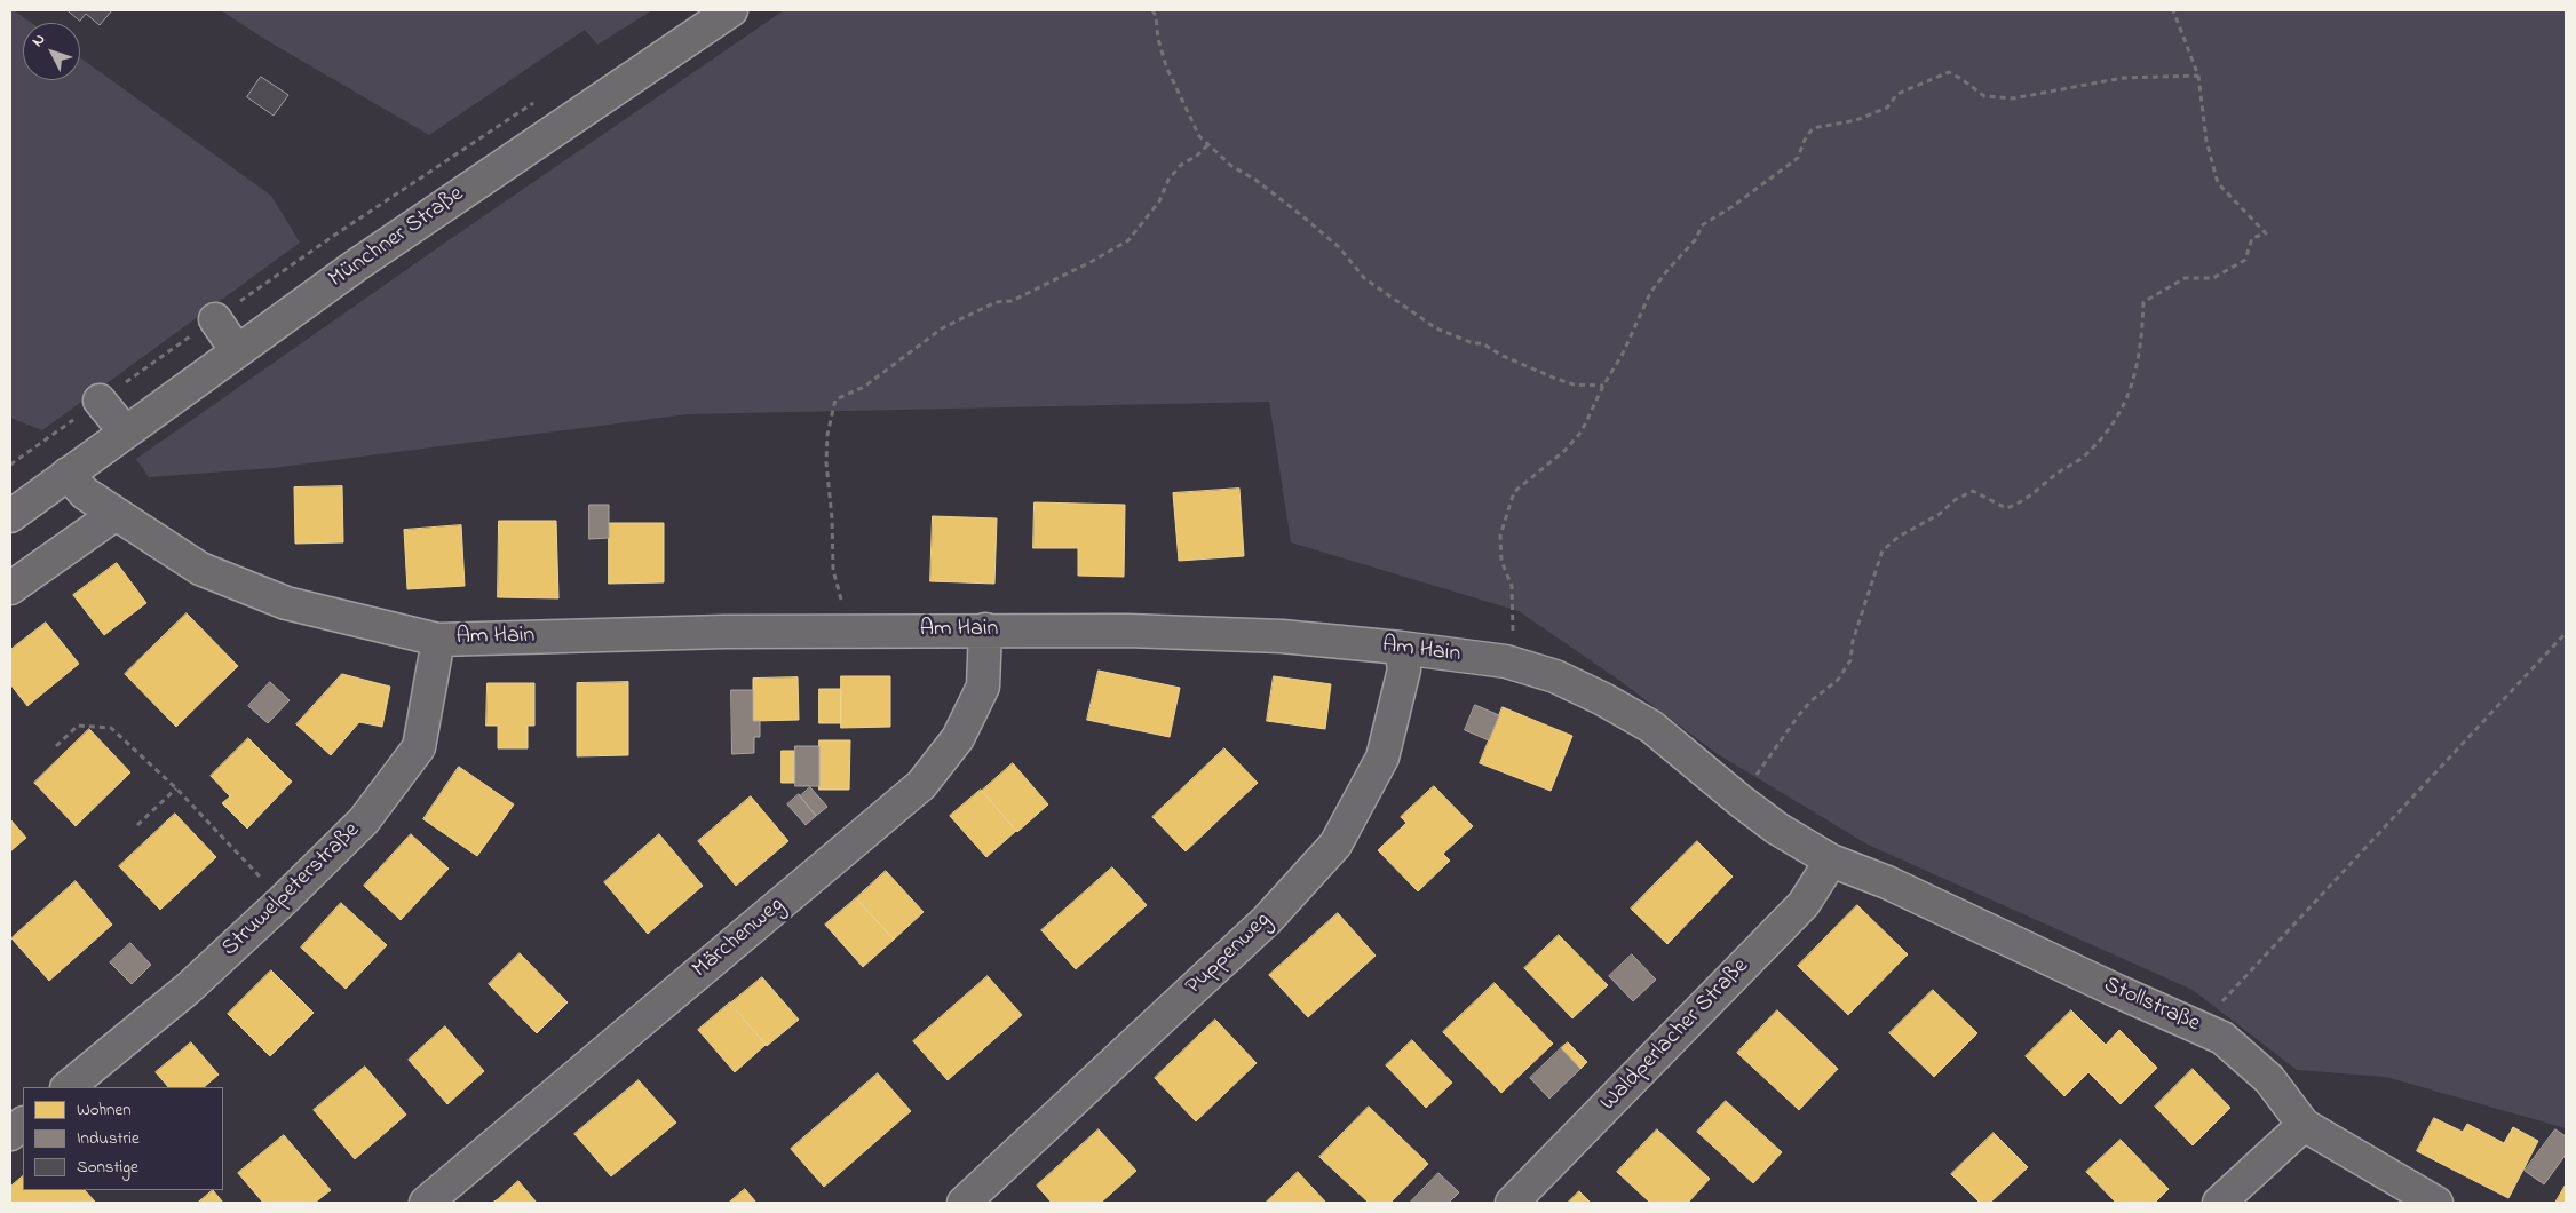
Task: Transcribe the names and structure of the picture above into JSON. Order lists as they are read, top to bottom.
{
  "streets": {
    "street": [
      "Münchner Straße",
      "Am Hain",
      "Struwelpeterstraße",
      "Märchenweg",
      "Puppenweg",
      "Stollstraße",
      "Waldperlacher Straße"
    ]
  },
  "crossings": [
    ["Münchner Straße", "Am Hain"],
    ["Am Hain", "Struwelpeterstraße"],
    ["Am Hain", "Märchenweg"],
    ["Am Hain", "Puppenweg"],
    ["Am Hain", "Stollstraße"],
    ["Am Hain", "Waldperlacher Straße"],
    ["Stollstraße", "Waldperlacher Straße"]
  ],
  "legend": ["Wohnen", "Industrie", "Sonstige"],
  "north": "top left"
}
